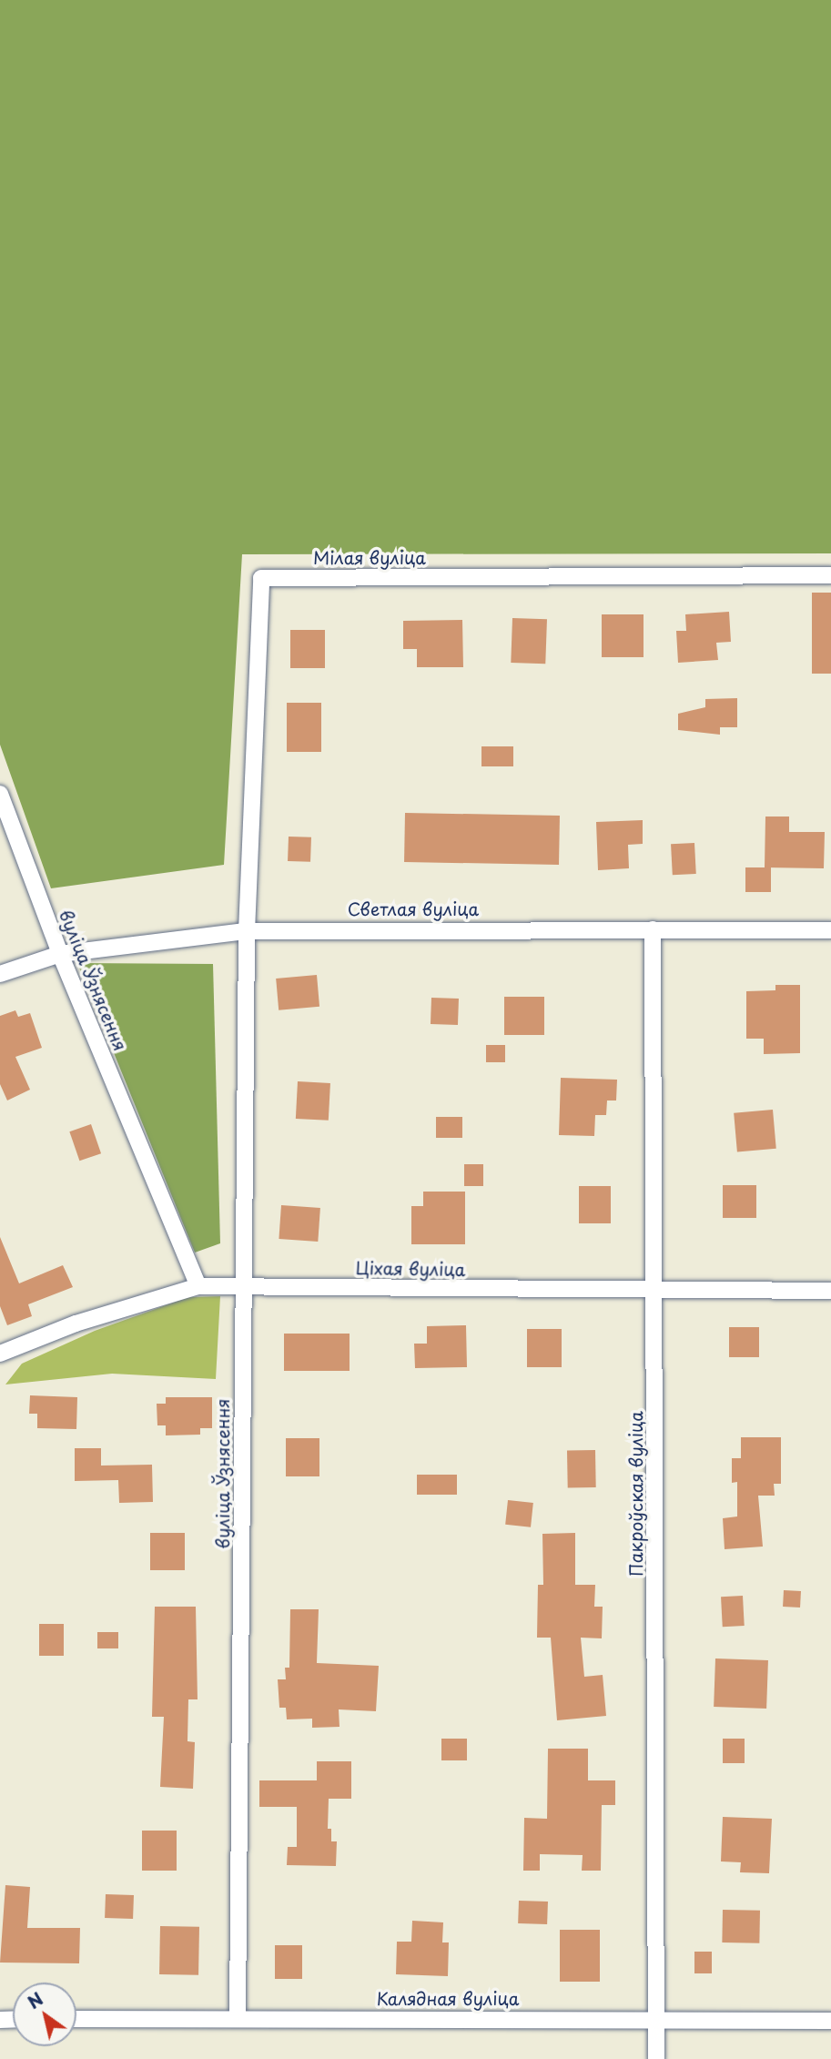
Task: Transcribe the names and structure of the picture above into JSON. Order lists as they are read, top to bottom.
{
  "streets": {
    "street": [
      "Мілая вуліца",
      "Светлая вуліца",
      "вуліца Ўзнясення",
      "Ціхая вуліца",
      "Пакроўская вуліца",
      "Калядная вуліца"
    ]
  },
  "crossings": [
    ["Мілая вуліца", "Светлая вуліца"],
    ["Мілая вуліца", "вуліца Ўзнясення"],
    ["Светлая вуліца", "вуліца Ўзнясення"],
    ["Светлая вуліца", "Пакроўская вуліца"],
    ["вуліца Ўзнясення", "Ціхая вуліца"],
    ["вуліца Ўзнясення", "Калядная вуліца"],
    ["Ціхая вуліца", "Пакроўская вуліца"],
    ["Пакроўская вуліца", "Калядная вуліца"]
  ],
  "north": "top left"
}
